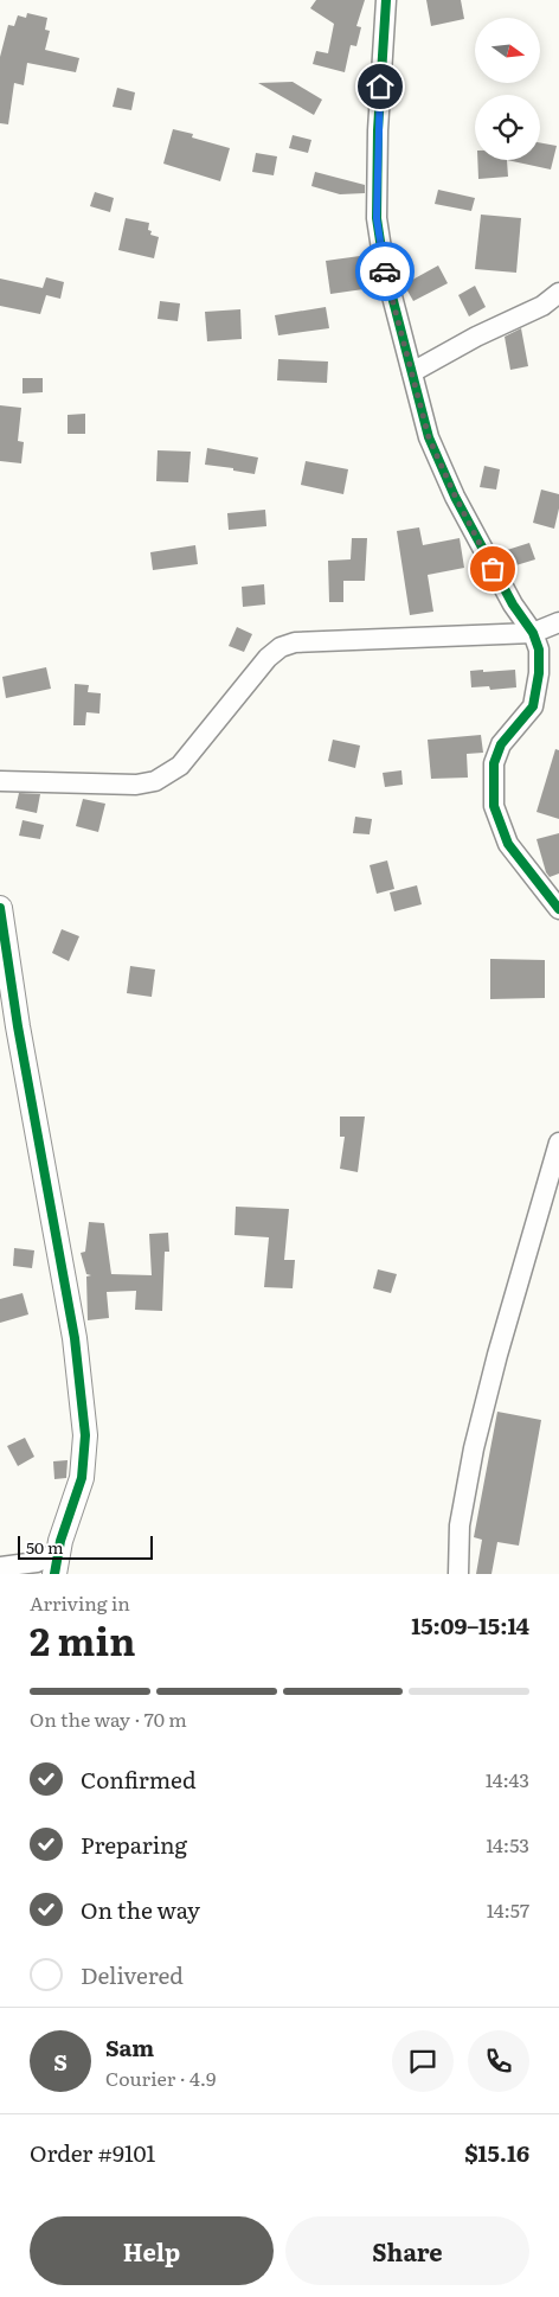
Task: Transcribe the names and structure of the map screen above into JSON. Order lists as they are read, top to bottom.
{
  "scale_bar": "50 m",
  "north": "right",
  "page": {
    "scale": "50 m",
    "heading": ["2 min", "Arriving in", "15:09–15:14"],
    "panel": [
      "Sam",
      "Courier · 4.9",
      "Order #9101",
      "$15.16"
    ],
    "bar": "On the way · 70 m",
    "list": [
      ["Confirmed", "14:43"],
      ["Preparing", "14:53"],
      ["On the way", "14:57"],
      "Delivered"
    ],
    "round": "S",
    "buttons": ["Help", "Share"]
  }
}
